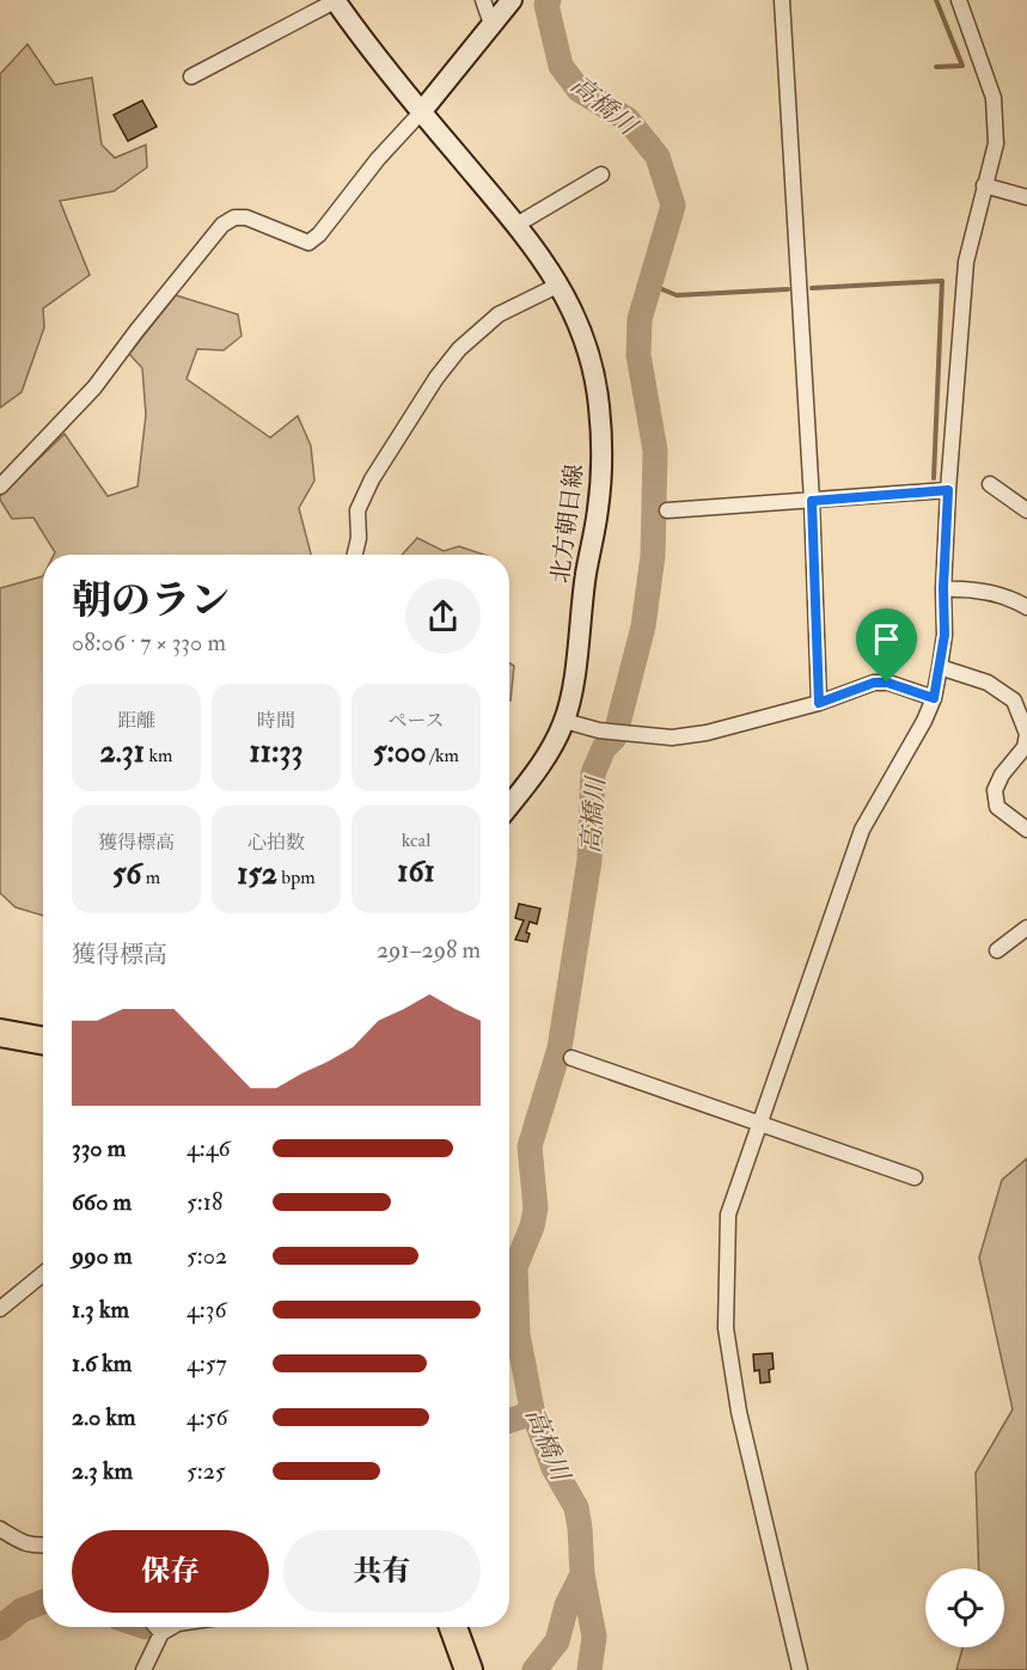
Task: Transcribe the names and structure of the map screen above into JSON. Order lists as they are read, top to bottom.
{
  "streets": {
    "main road": ["北方朝日線"]
  },
  "water": ["高橋川"],
  "page": {
    "heading": ["朝のラン", "08:06 · 7 × 330 m"],
    "stats": [
      ["距離", "2.31 km"],
      ["時間", "11:33"],
      ["ペース", "5:00 /km"],
      ["獲得標高", "56 m"],
      ["心拍数", "152 bpm"],
      ["kcal", "161"]
    ],
    "chart": ["獲得標高", "291–298 m"],
    "list": [
      {
        "name": "330 m",
        "note": "4:46"
      },
      {
        "name": "660 m",
        "note": "5:18"
      },
      {
        "name": "990 m",
        "note": "5:02"
      },
      {
        "name": "1.3 km",
        "note": "4:36"
      },
      {
        "name": "1.6 km",
        "note": "4:57"
      },
      {
        "name": "2.0 km",
        "note": "4:56"
      },
      {
        "name": "2.3 km",
        "note": "5:25"
      }
    ],
    "buttons": ["保存", "共有"]
  }
}
